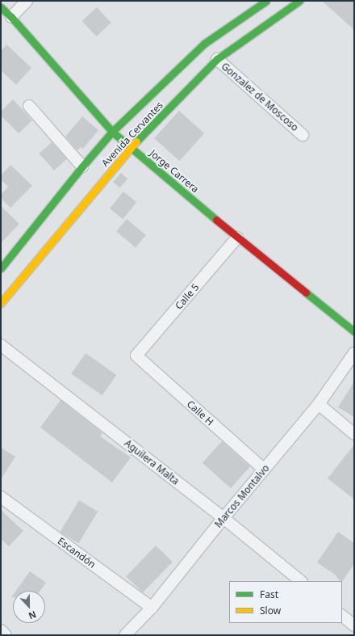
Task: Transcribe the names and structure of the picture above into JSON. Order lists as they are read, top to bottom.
{
  "streets": {
    "street": [
      "Gonzalez de Moscoso",
      "Avenida Cervantes",
      "Jorge Carrera",
      "Calle 5",
      "Calle H",
      "Aguilera Malta",
      "Marcos Montalvo",
      "Escandón"
    ]
  },
  "crossings": [
    ["Gonzalez de Moscoso", "Avenida Cervantes"],
    ["Avenida Cervantes", "Jorge Carrera"],
    ["Jorge Carrera", "Calle 5"],
    ["Calle 5", "Calle H"],
    ["Calle H", "Marcos Montalvo"],
    ["Aguilera Malta", "Marcos Montalvo"],
    ["Marcos Montalvo", "Escandón"]
  ],
  "legend": ["Fast", "Slow"],
  "north": "bottom"
}
